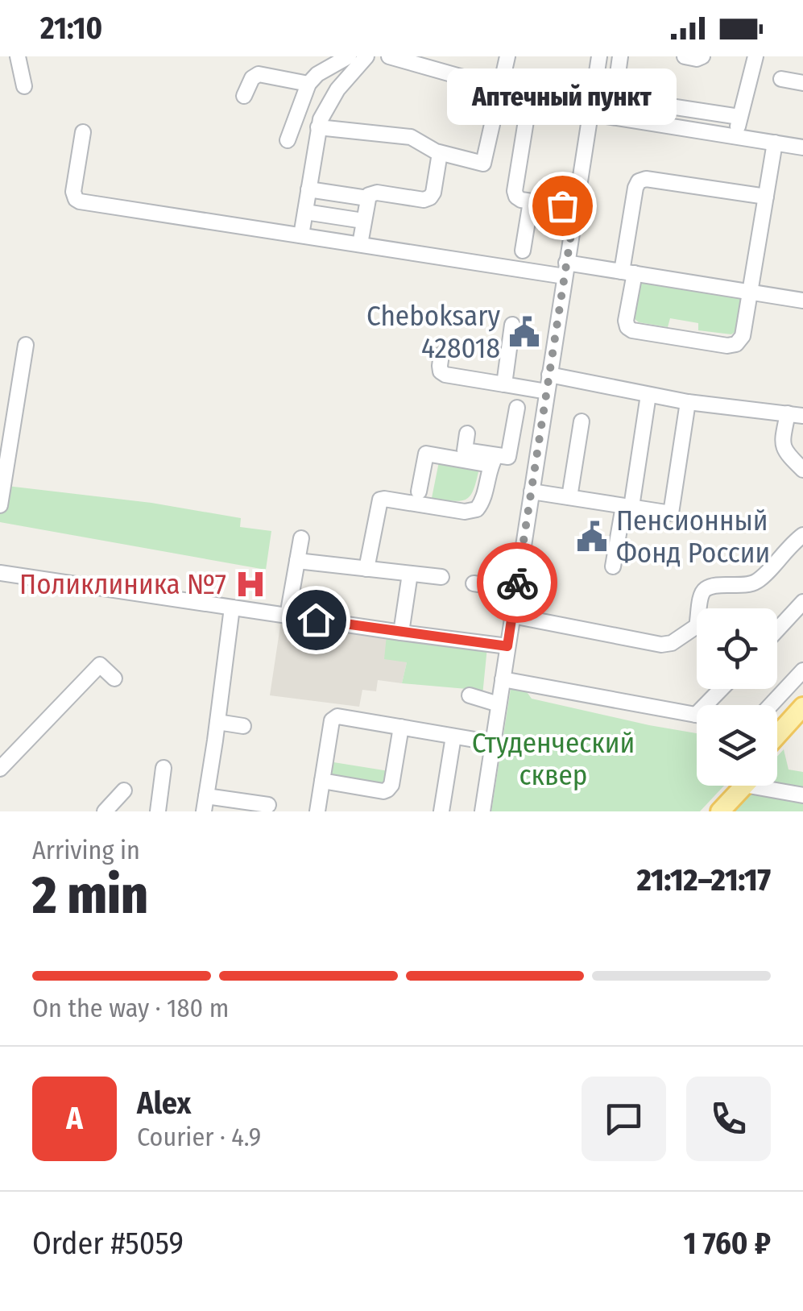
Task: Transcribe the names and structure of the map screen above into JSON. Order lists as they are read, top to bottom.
{
  "parks": ["Студенческий сквер"],
  "places": {
    "other": ["Аптечный пункт"],
    "public building": ["Cheboksary 428018", "Пенсионный Фонд России"],
    "hospital": ["Поликлиника №7"]
  },
  "page": {
    "status": "21:10",
    "bubble": "Аптечный пункт",
    "heading": ["2 min", "Arriving in", "21:12–21:17"],
    "panel": [
      "Alex",
      "Courier · 4.9",
      "Order #5059",
      "1 760 ₽"
    ],
    "bar": "On the way · 180 m",
    "round": "A"
  }
}
